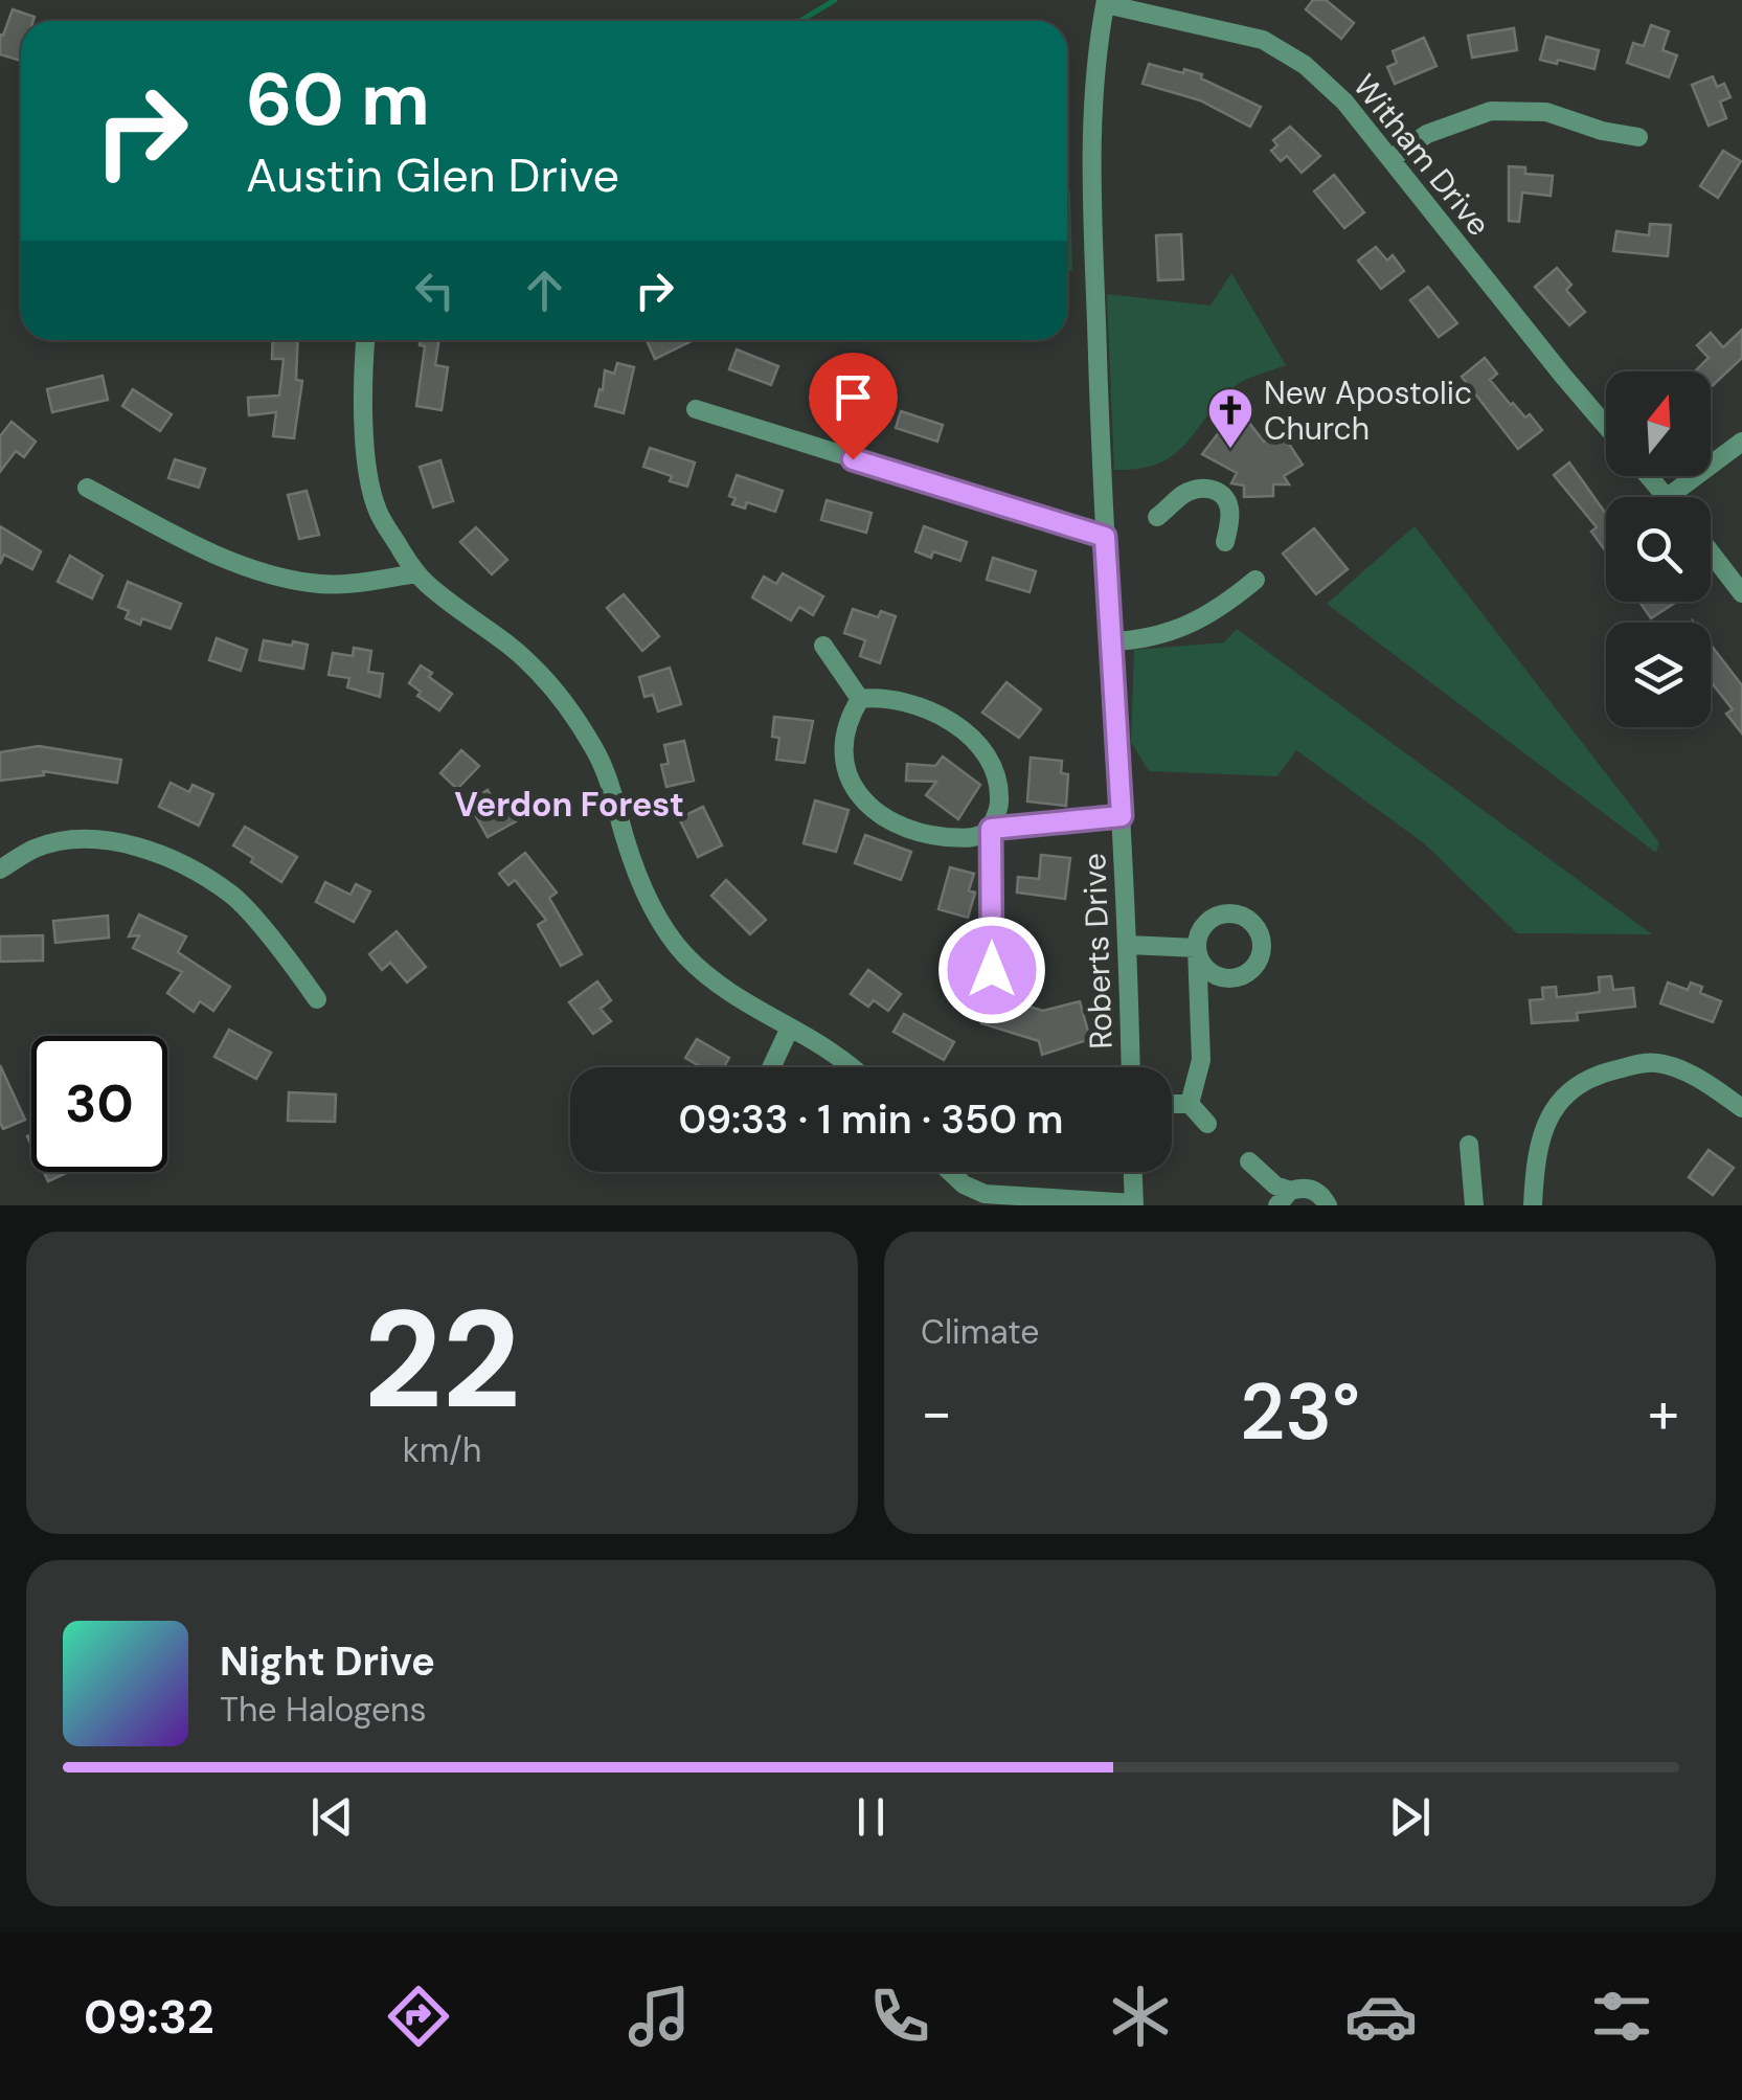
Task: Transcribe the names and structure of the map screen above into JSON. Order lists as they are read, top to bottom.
{
  "streets": {
    "street": ["Witham Drive", "Roberts Drive"]
  },
  "crossings": [
    ["Witham Drive", "Roberts Drive"]
  ],
  "districts": ["Verdon Forest"],
  "places": {
    "church": ["New Apostolic Church"]
  },
  "north": "top",
  "page": {
    "turn": ["60 m", "Austin Glen Drive"],
    "limit": "30",
    "trip": "09:33 · 1 min · 350 m",
    "tile": [
      ["22", "km/h"],
      "Climate"
    ],
    "heat": ["−", "23°", "+"],
    "song": ["Night Drive", "The Halogens"],
    "tabs": "09:32"
  }
}
